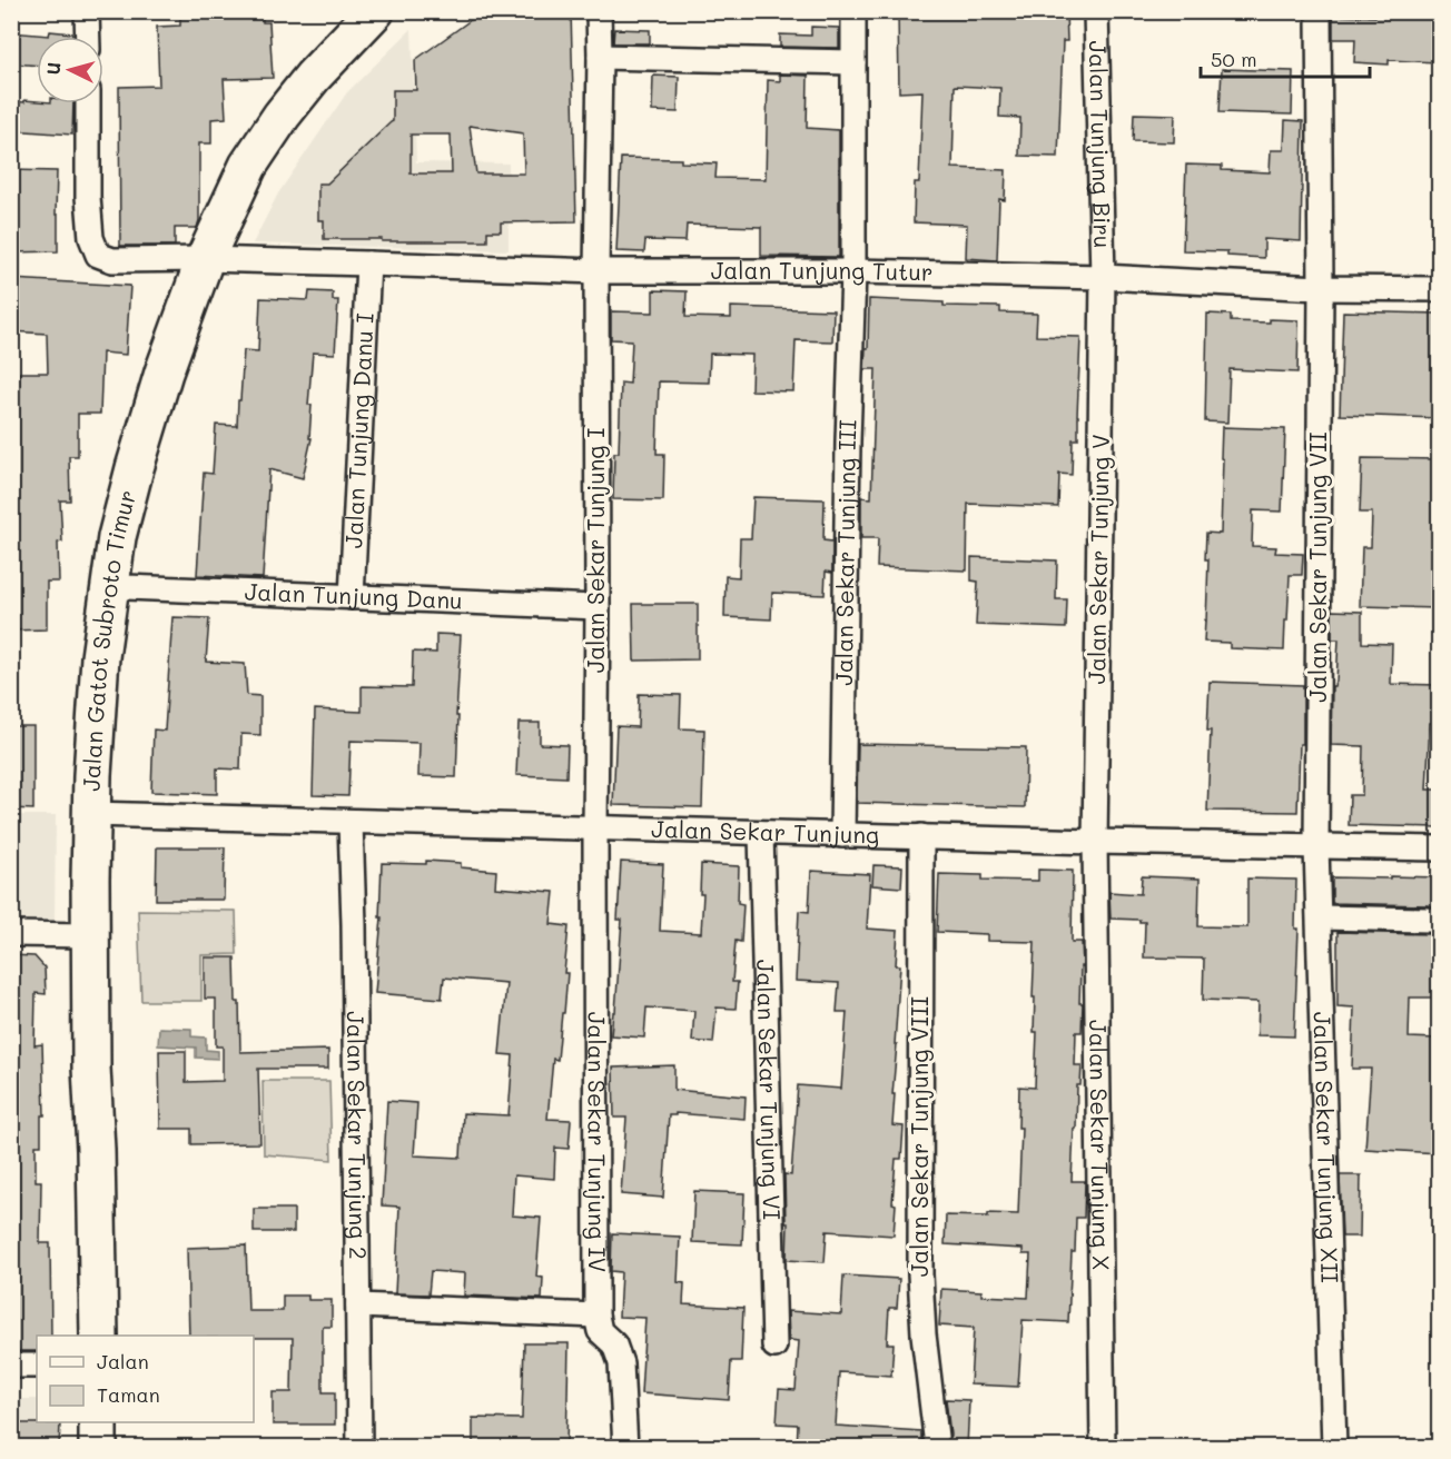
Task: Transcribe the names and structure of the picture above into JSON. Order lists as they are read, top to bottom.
{
  "streets": {
    "highway": ["Jalan Gatot Subroto Timur"],
    "street": [
      "Jalan Tunjung Biru",
      "Jalan Tunjung Tutur",
      "Jalan Tunjung Danu I",
      "Jalan Sekar Tunjung I",
      "Jalan Sekar Tunjung III",
      "Jalan Sekar Tunjung V",
      "Jalan Sekar Tunjung VII",
      "Jalan Tunjung Danu",
      "Jalan Sekar Tunjung",
      "Jalan Sekar Tunjung VI",
      "Jalan Sekar Tunjung 2",
      "Jalan Sekar Tunjung VIII",
      "Jalan Sekar Tunjung IV",
      "Jalan Sekar Tunjung X",
      "Jalan Sekar Tunjung XII"
    ]
  },
  "crossings": [
    ["Jalan Tunjung Biru", "Jalan Tunjung Tutur"],
    ["Jalan Tunjung Biru", "Jalan Sekar Tunjung V"],
    ["Jalan Tunjung Tutur", "Jalan Tunjung Danu I"],
    ["Jalan Tunjung Tutur", "Jalan Sekar Tunjung I"],
    ["Jalan Tunjung Tutur", "Jalan Sekar Tunjung III"],
    ["Jalan Tunjung Tutur", "Jalan Sekar Tunjung V"],
    ["Jalan Tunjung Tutur", "Jalan Sekar Tunjung VII"],
    ["Jalan Tunjung Tutur", "Jalan Gatot Subroto Timur"],
    ["Jalan Tunjung Danu I", "Jalan Tunjung Danu"],
    ["Jalan Sekar Tunjung I", "Jalan Tunjung Danu"],
    ["Jalan Sekar Tunjung I", "Jalan Sekar Tunjung"],
    ["Jalan Sekar Tunjung I", "Jalan Sekar Tunjung IV"],
    ["Jalan Sekar Tunjung III", "Jalan Sekar Tunjung"],
    ["Jalan Sekar Tunjung V", "Jalan Sekar Tunjung"],
    ["Jalan Sekar Tunjung V", "Jalan Sekar Tunjung X"],
    ["Jalan Sekar Tunjung VII", "Jalan Sekar Tunjung"],
    ["Jalan Sekar Tunjung VII", "Jalan Sekar Tunjung XII"],
    ["Jalan Tunjung Danu", "Jalan Gatot Subroto Timur"],
    ["Jalan Gatot Subroto Timur", "Jalan Sekar Tunjung"],
    ["Jalan Sekar Tunjung", "Jalan Sekar Tunjung VI"],
    ["Jalan Sekar Tunjung", "Jalan Sekar Tunjung 2"],
    ["Jalan Sekar Tunjung", "Jalan Sekar Tunjung VIII"],
    ["Jalan Sekar Tunjung", "Jalan Sekar Tunjung IV"],
    ["Jalan Sekar Tunjung", "Jalan Sekar Tunjung X"],
    ["Jalan Sekar Tunjung", "Jalan Sekar Tunjung XII"]
  ],
  "legend": ["Jalan", "Taman"],
  "scale_bar": "50 m",
  "north": "left"
}
